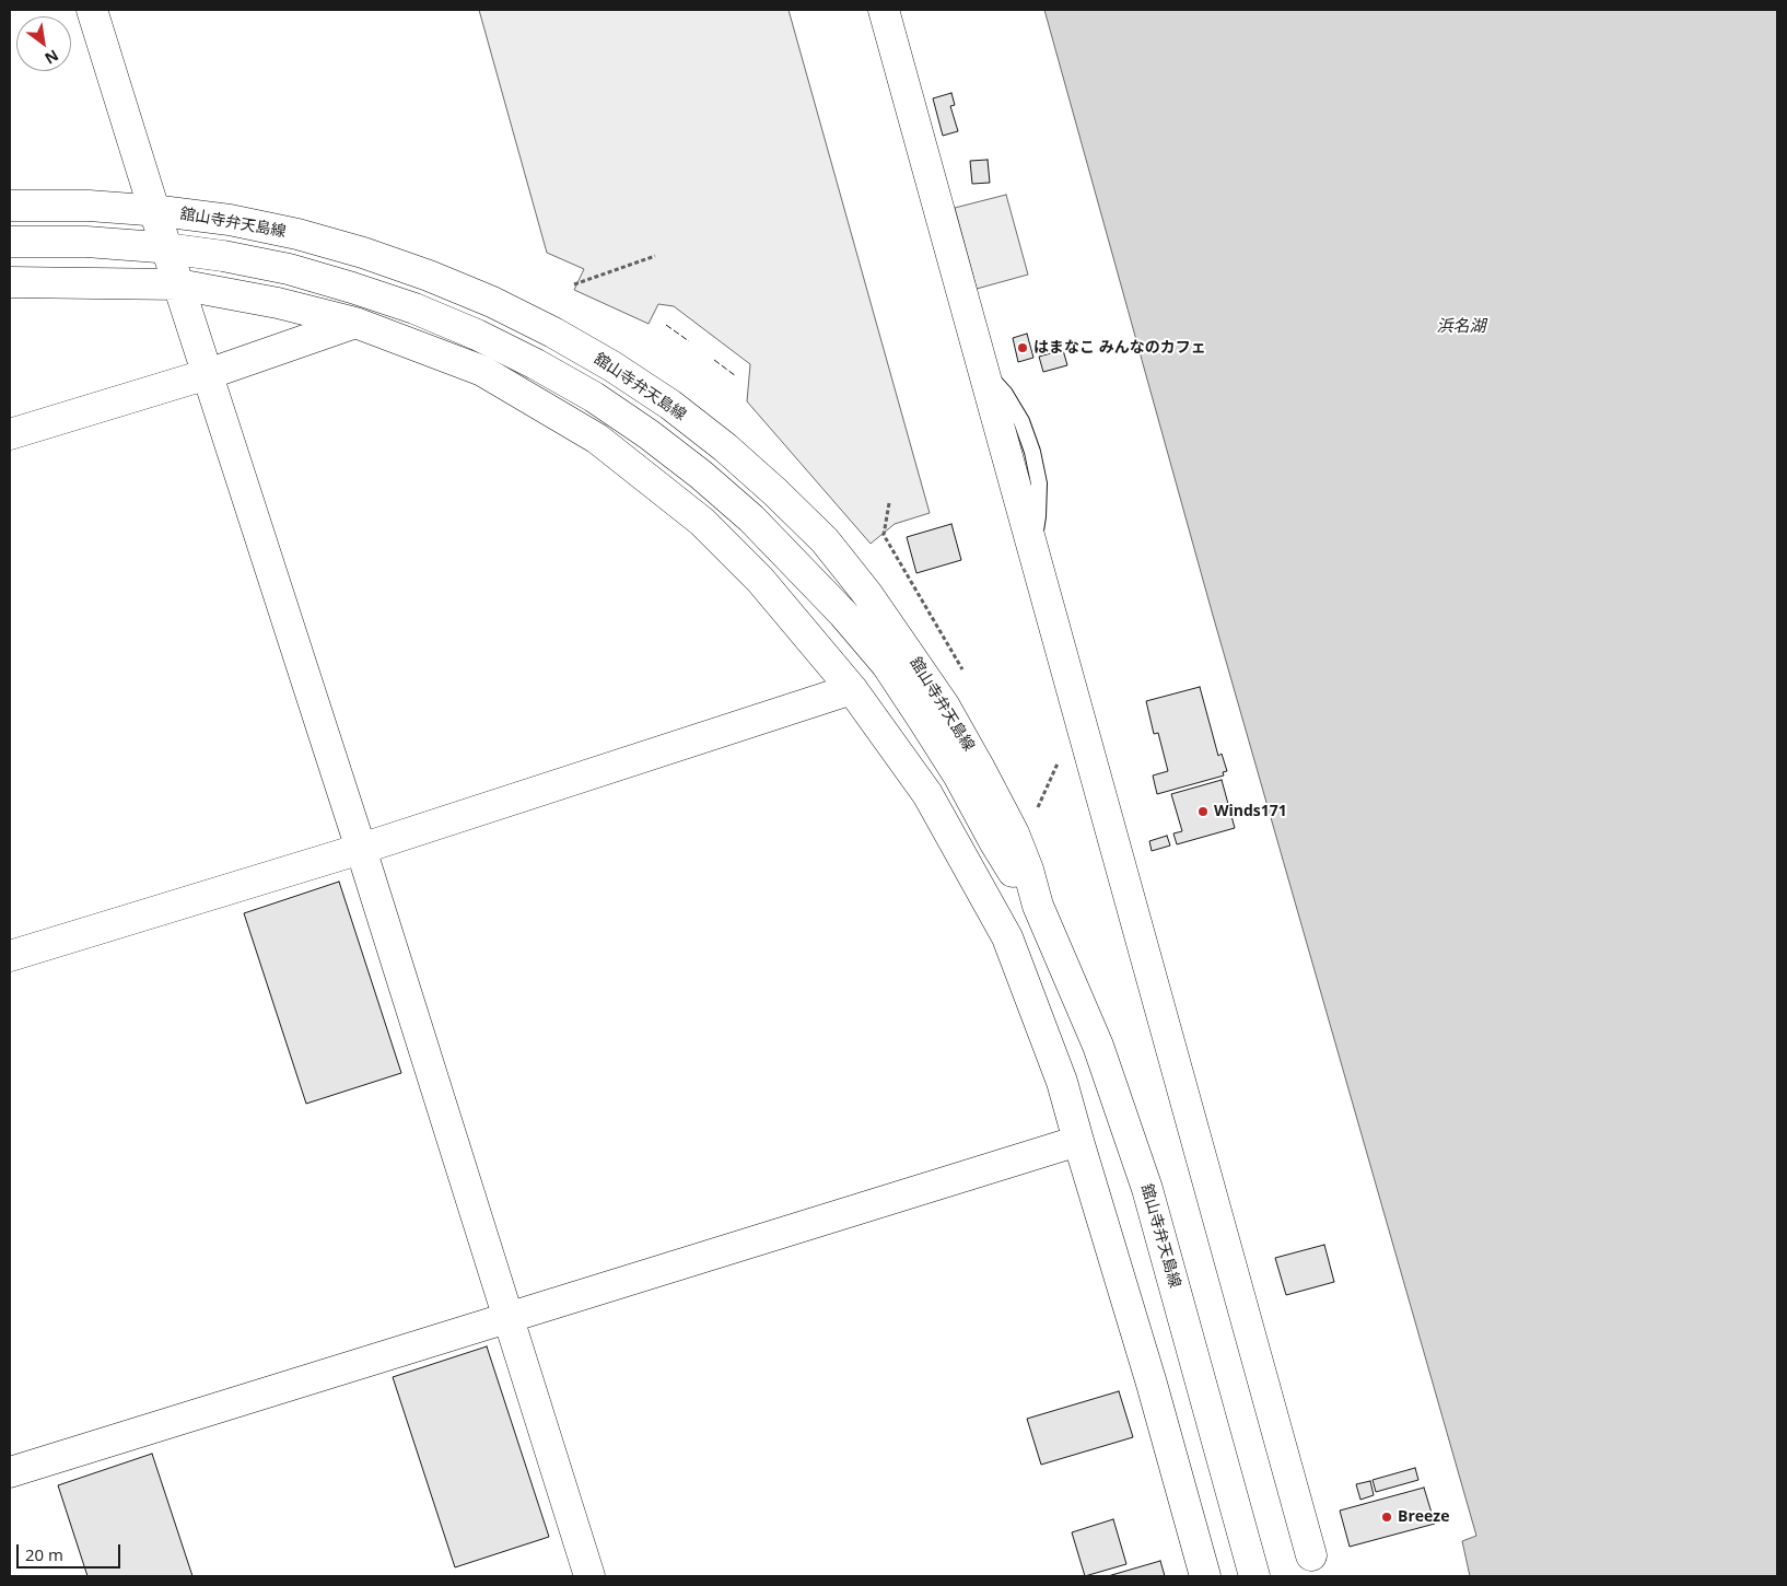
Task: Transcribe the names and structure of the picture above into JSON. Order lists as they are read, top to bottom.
{
  "streets": {
    "street": ["舘山寺弁天島線"]
  },
  "water": ["浜名湖"],
  "places": ["はまなこ みんなのカフェ", "Winds171", "Breeze"],
  "scale_bar": "20 m",
  "north": "bottom right"
}
